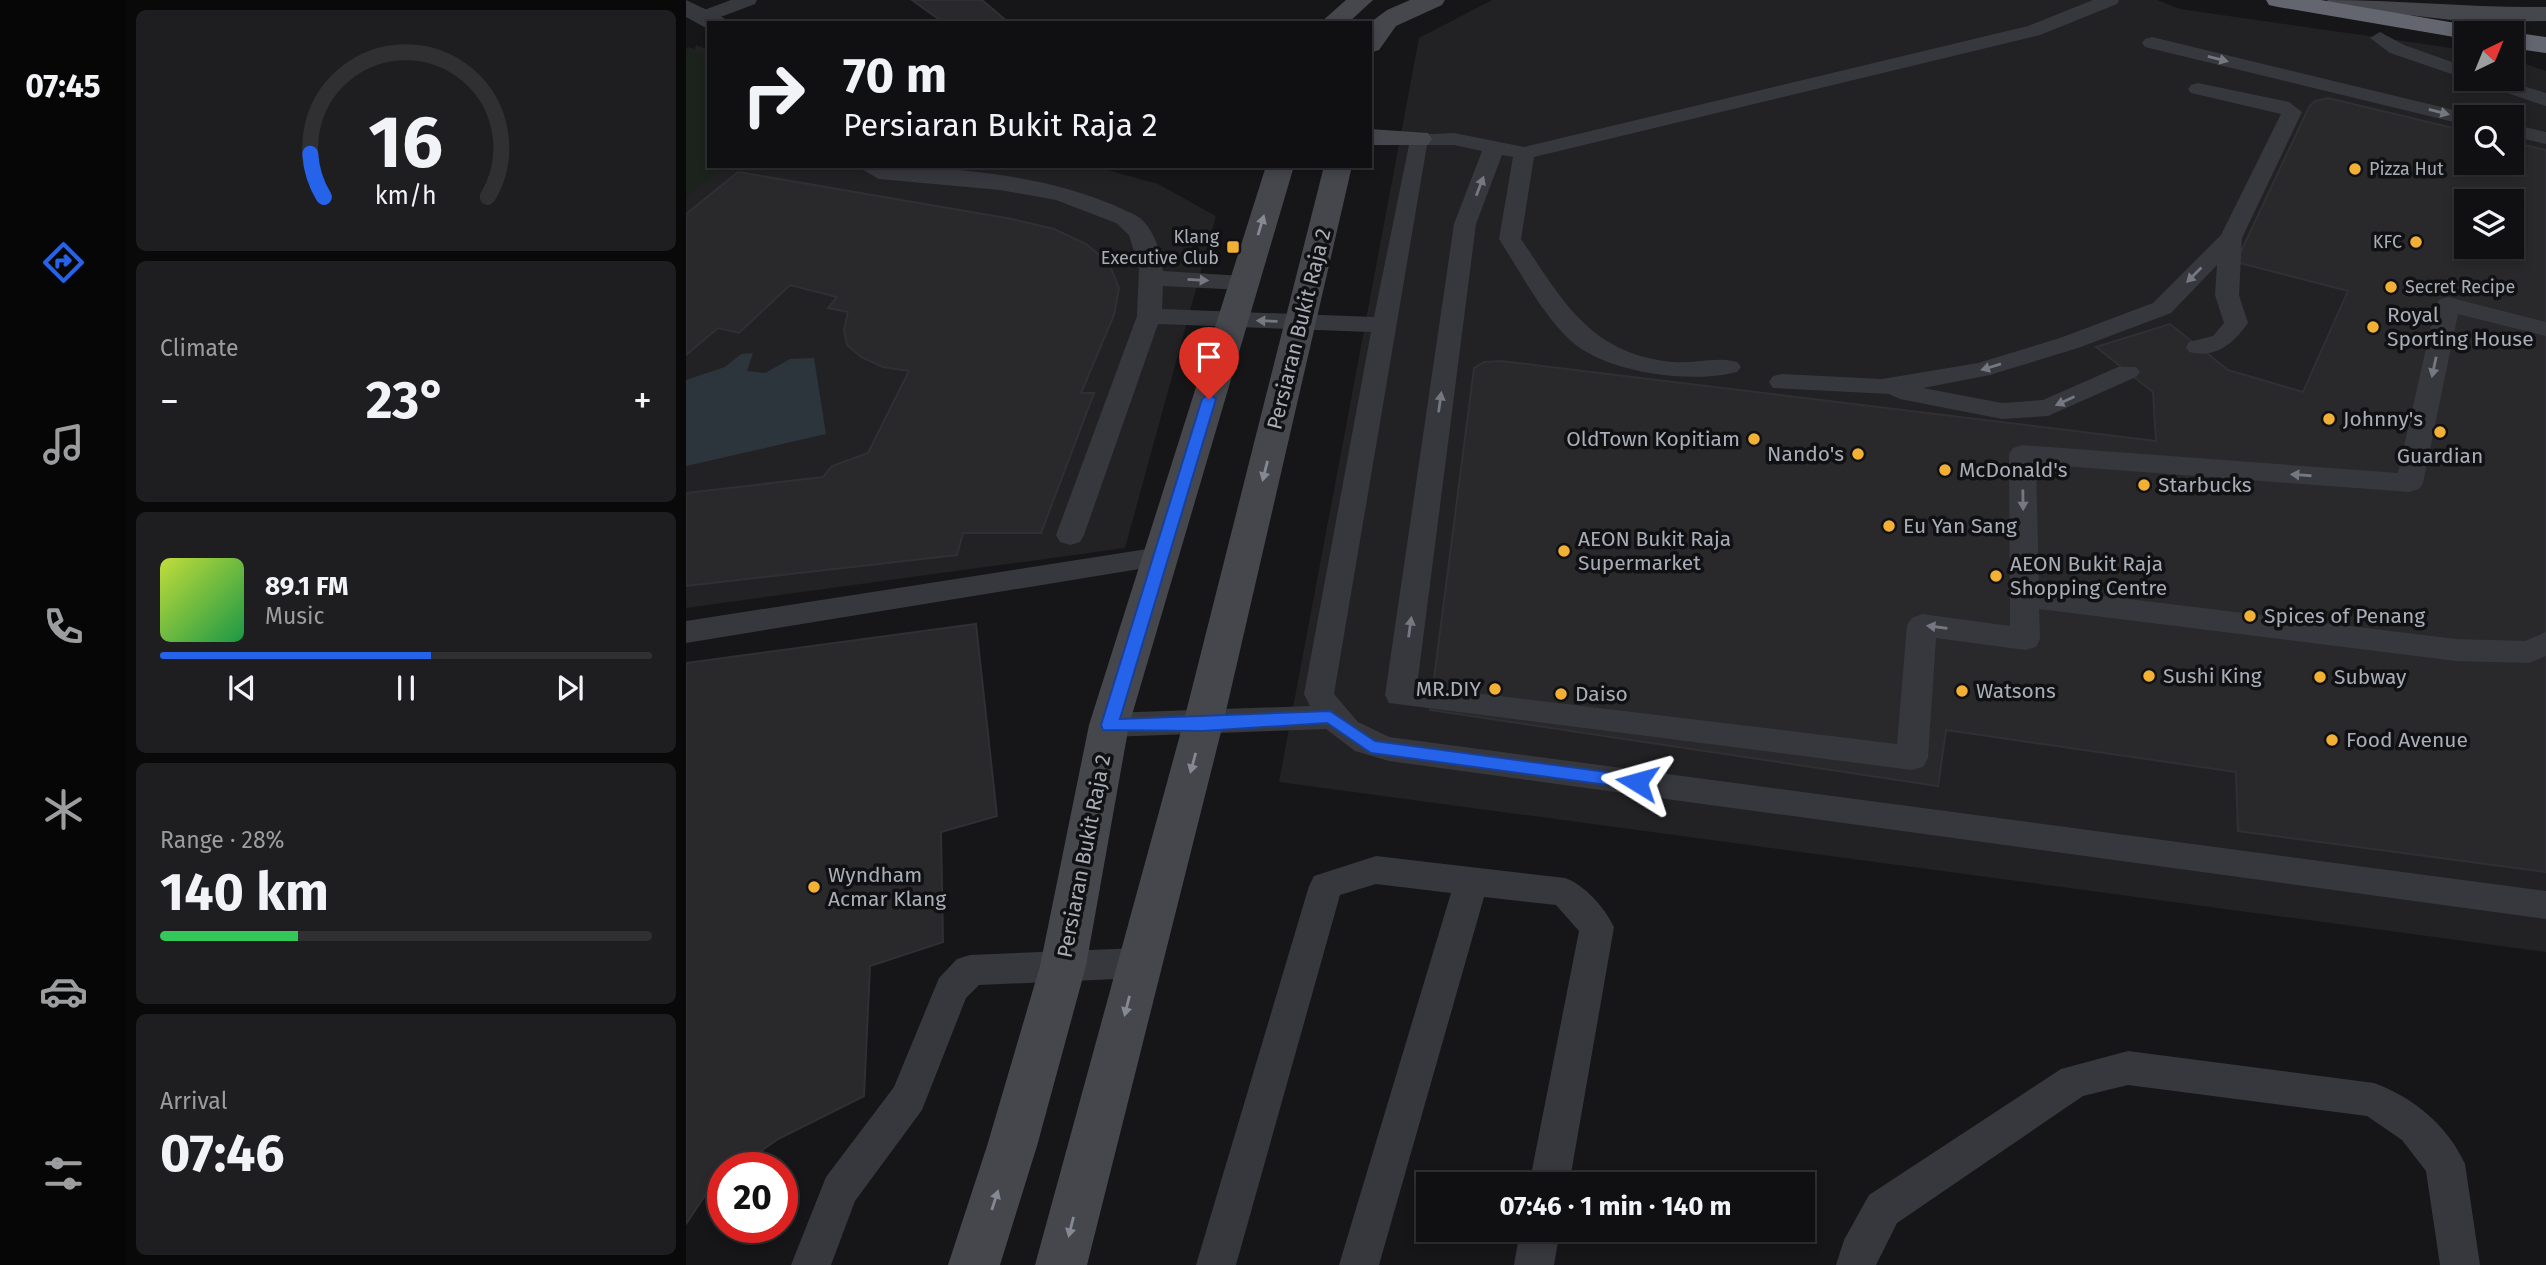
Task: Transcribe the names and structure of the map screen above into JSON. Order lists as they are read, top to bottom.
{
  "streets": {
    "street": ["Persiaran Bukit Raja 2"]
  },
  "places": {
    "other": [
      "Pizza Hut",
      "KFC",
      "Secret Recipe",
      "Royal Sporting House",
      "Johnny's",
      "Guardian",
      "OldTown Kopitiam",
      "Nando's",
      "McDonald's",
      "Starbucks",
      "Eu Yan Sang",
      "AEON Bukit Raja Supermarket",
      "AEON Bukit Raja Shopping Centre",
      "Spices of Penang",
      "Sushi King",
      "Subway",
      "MR.DIY",
      "Watsons",
      "Daiso",
      "Food Avenue",
      "Wyndham Acmar Klang"
    ],
    "transit": ["Klang Executive Club"]
  },
  "north": "top right",
  "page": {
    "tabs": "07:45",
    "turn": ["70 m", "Persiaran Bukit Raja 2"],
    "tile": [
      "Climate",
      ["Range · 28%", "140 km"],
      ["Arrival", "07:46"]
    ],
    "heat": ["−", "23°", "+"],
    "song": ["89.1 FM", "Music"],
    "limit": "20",
    "trip": "07:46 · 1 min · 140 m",
    "gauge": ["16", "km/h"]
  }
}
